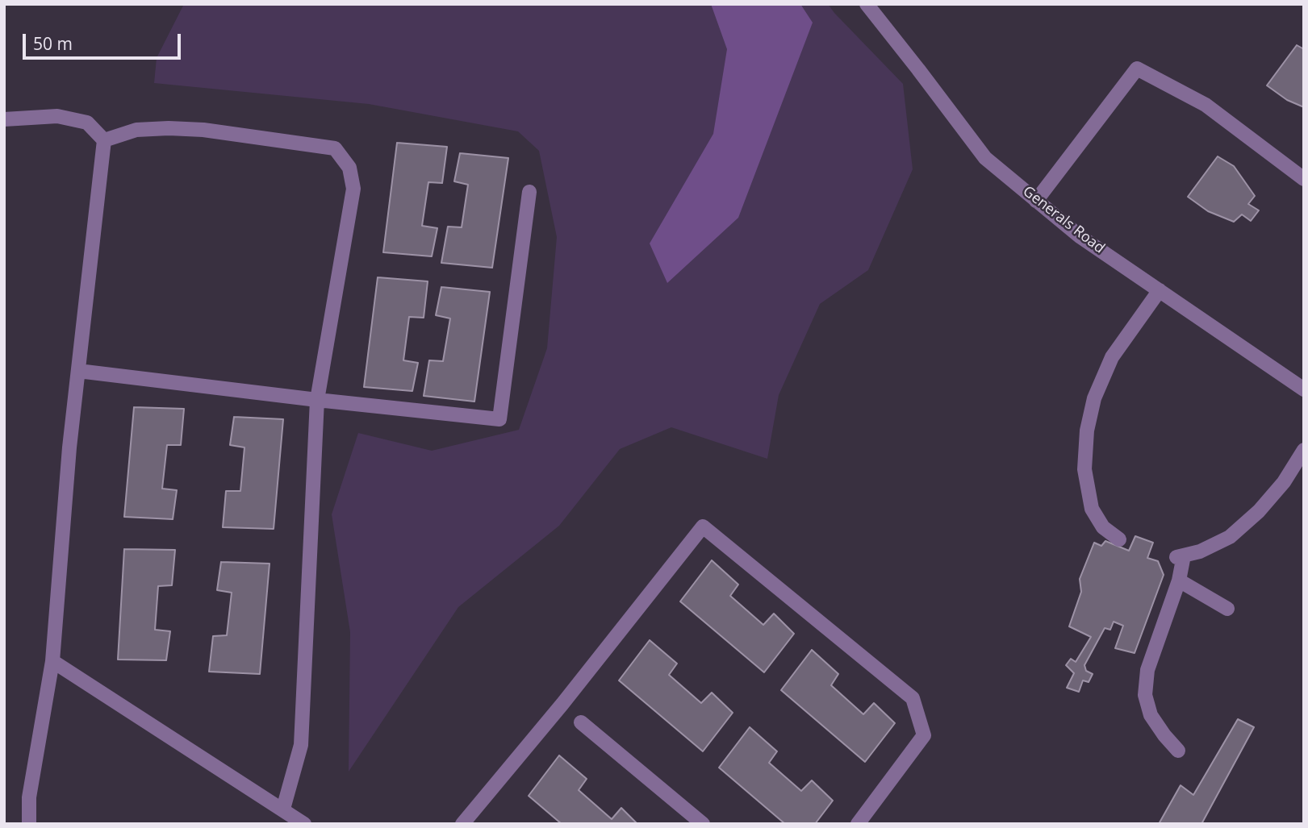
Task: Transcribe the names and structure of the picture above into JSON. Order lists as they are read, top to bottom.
{
  "streets": {
    "street": ["Generals Road"]
  },
  "scale_bar": "50 m"
}
